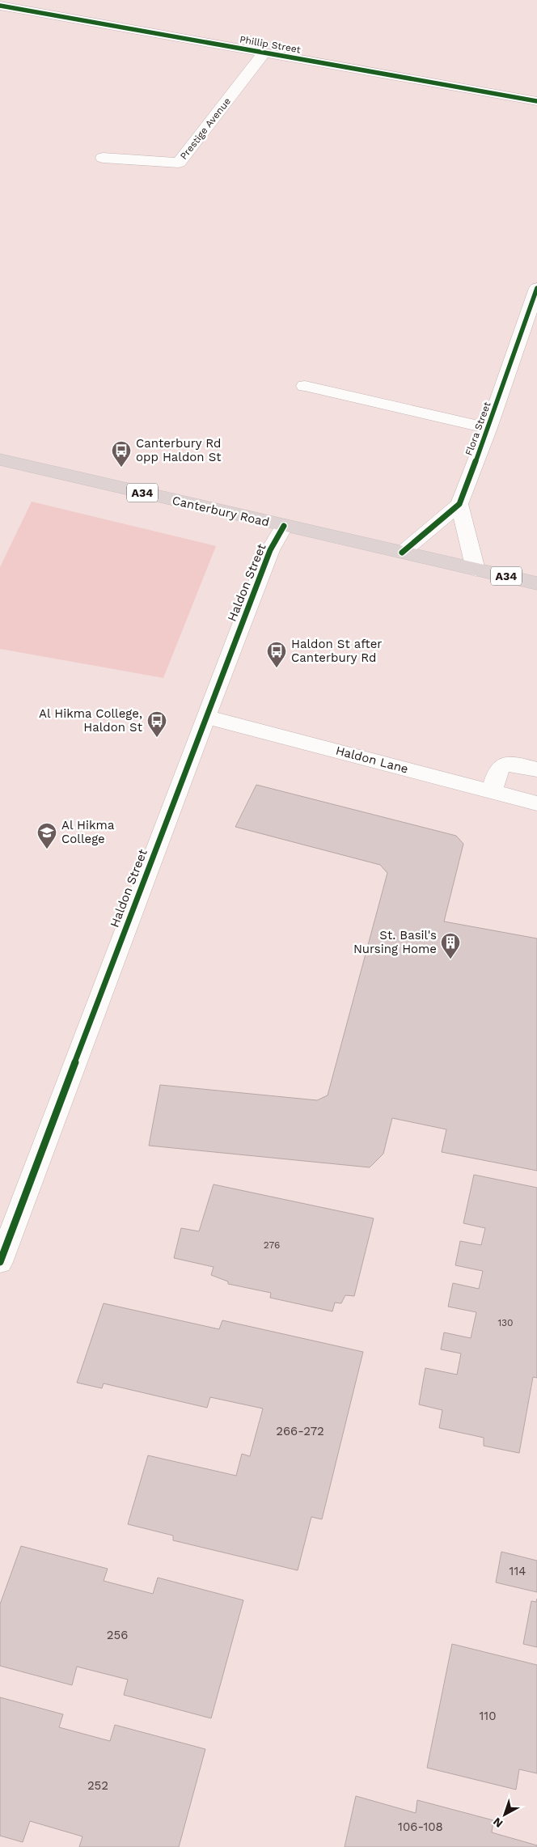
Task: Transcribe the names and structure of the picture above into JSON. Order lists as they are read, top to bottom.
{
  "streets": {
    "highway": ["A34", "Canterbury Road"],
    "street": [
      "Phillip Street",
      "Prestige Avenue",
      "Flora Street",
      "Haldon Street",
      "Haldon Lane"
    ]
  },
  "crossings": [
    ["Phillip Street", "Prestige Avenue"],
    ["Flora Street", "Canterbury Road"],
    ["Canterbury Road", "Haldon Street"],
    ["Haldon Street", "Haldon Lane"]
  ],
  "places": {
    "bus stop": ["Canterbury Rd opp Haldon St", "Haldon St after Canterbury Rd", "Al Hikma College, Haldon St"],
    "school or university": ["Al Hikma College"],
    "building": ["St. Basil's Nursing Home"]
  },
  "house_numbers": [
    "276",
    "130",
    "266-272",
    "114",
    "256",
    "110",
    "252",
    "106-108"
  ],
  "north": "bottom left"
}
